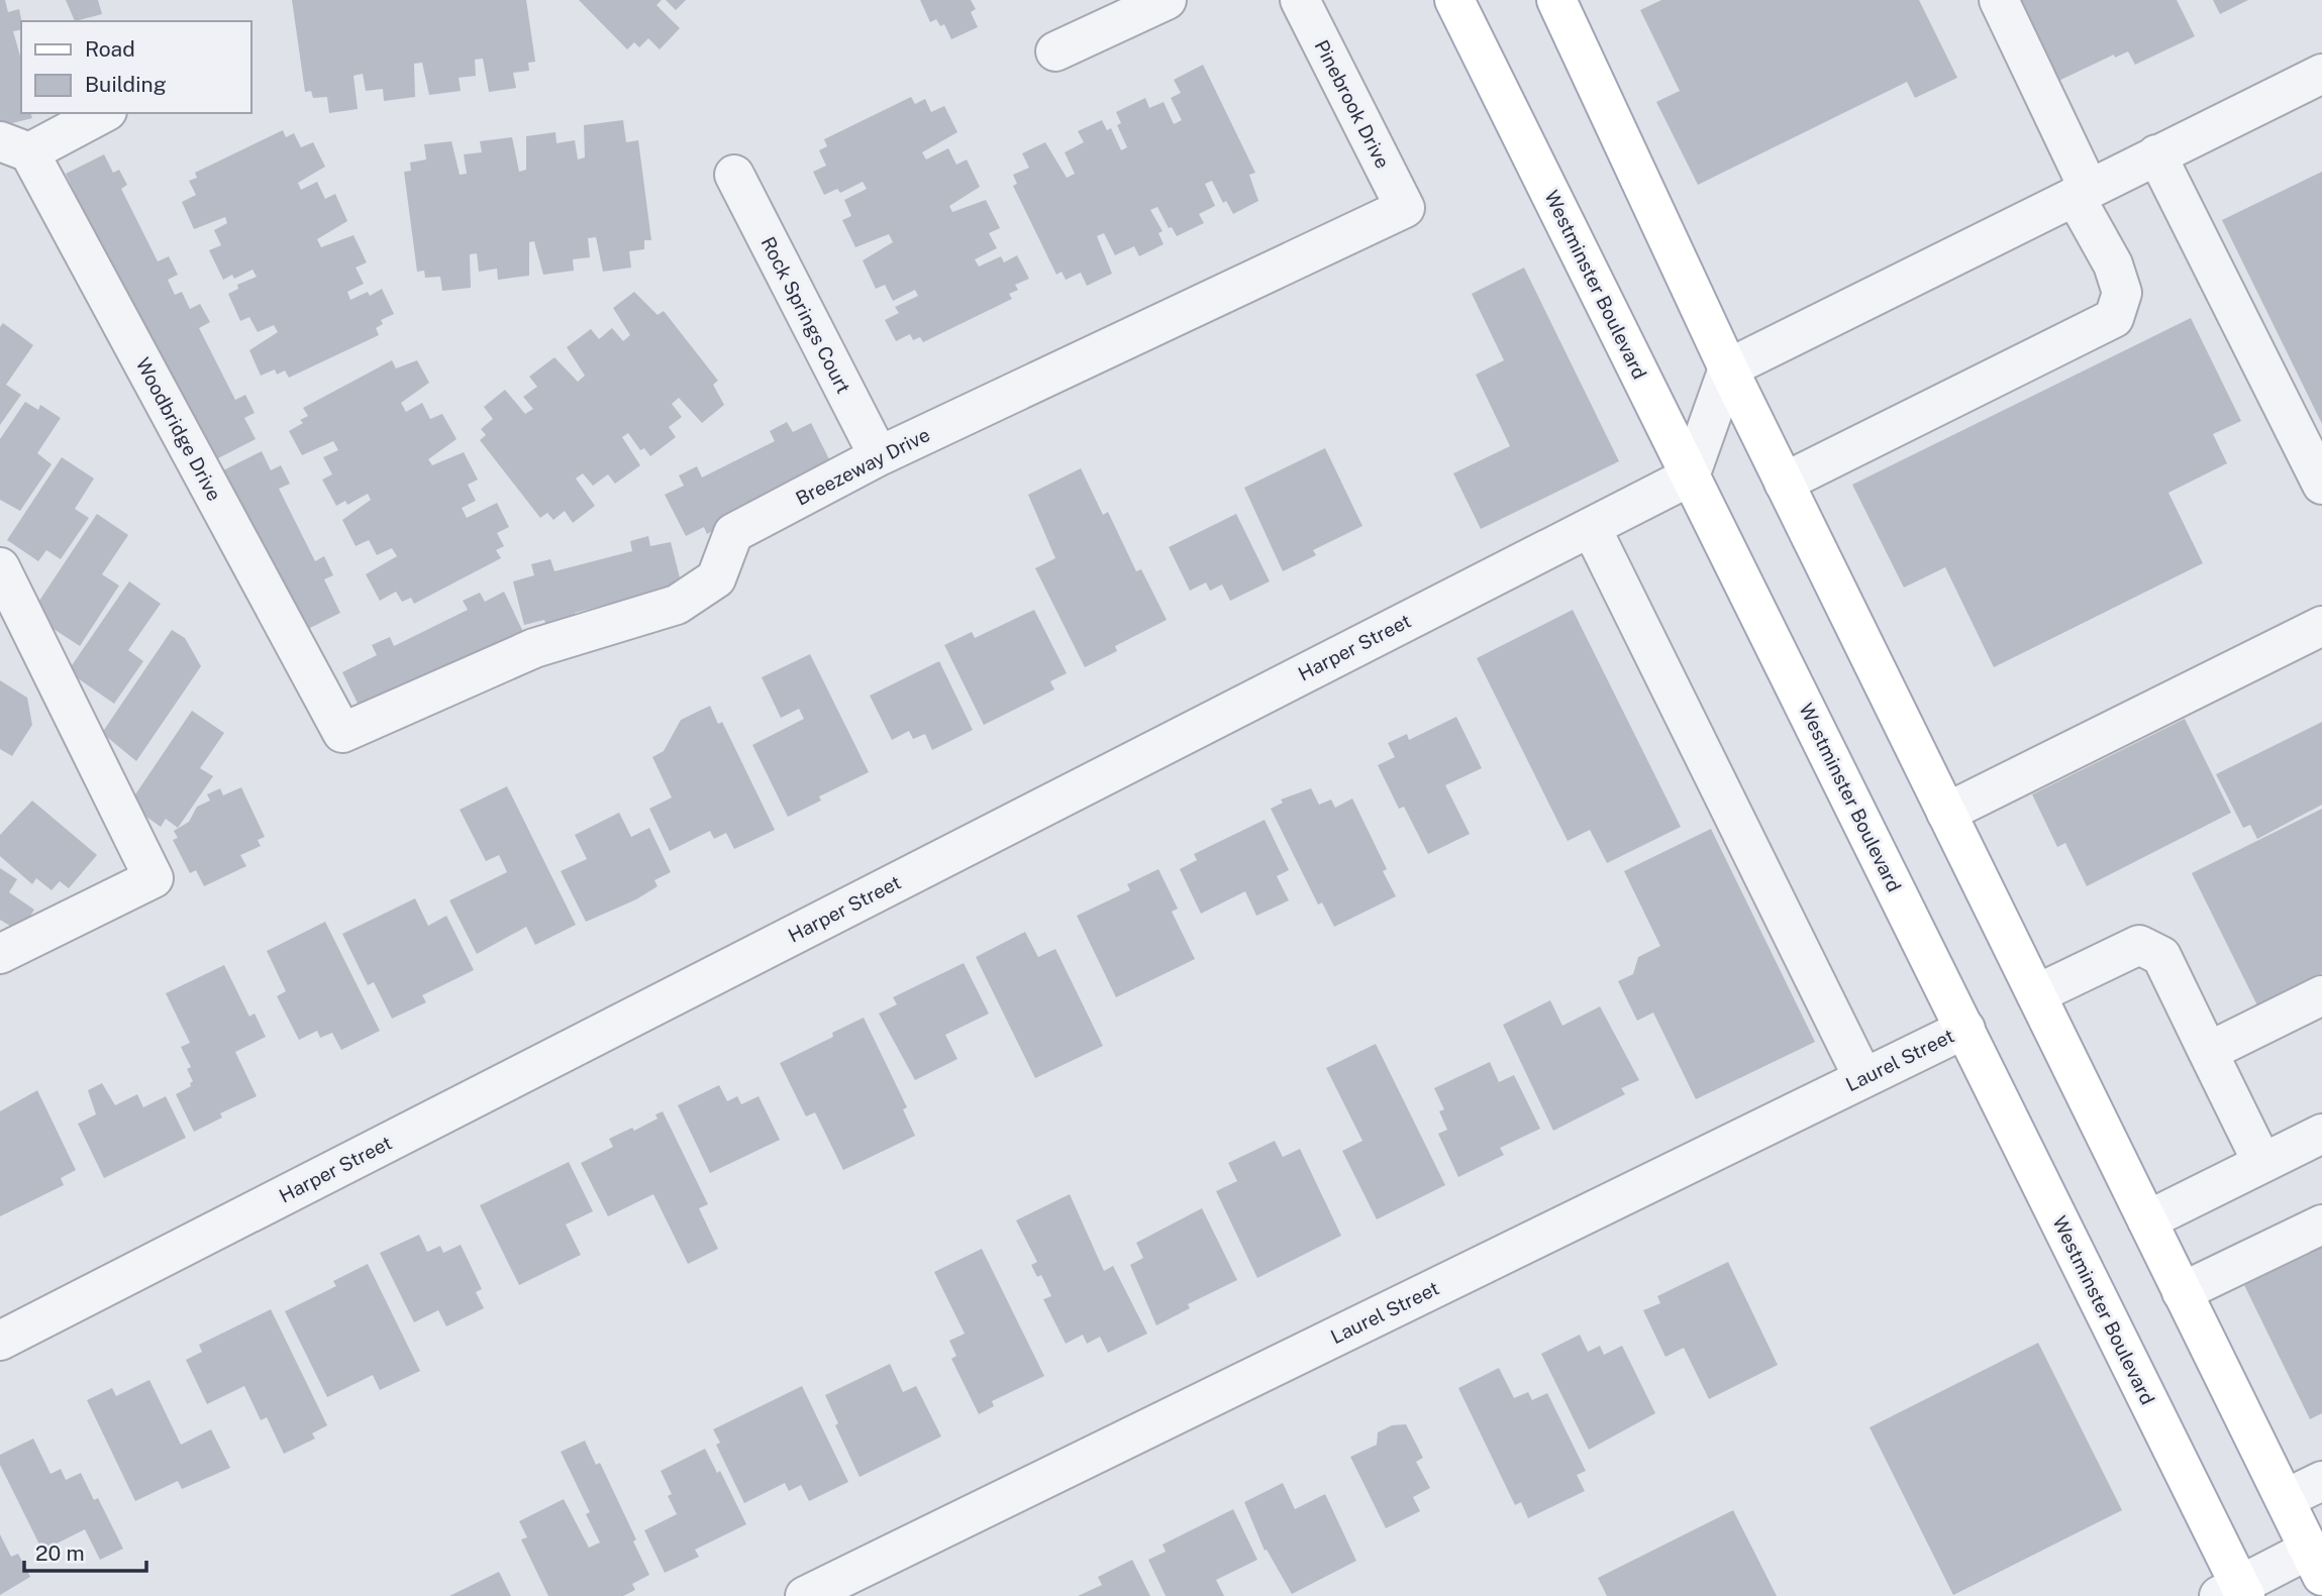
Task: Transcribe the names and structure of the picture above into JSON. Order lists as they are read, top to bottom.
{
  "streets": {
    "main road": ["Westminster Boulevard"],
    "street": [
      "Pinebrook Drive",
      "Rock Springs Court",
      "Woodbridge Drive",
      "Breezeway Drive",
      "Harper Street",
      "Laurel Street"
    ]
  },
  "crossings": [
    ["Pinebrook Drive", "Breezeway Drive"],
    ["Westminster Boulevard", "Harper Street"],
    ["Westminster Boulevard", "Laurel Street"],
    ["Rock Springs Court", "Breezeway Drive"],
    ["Woodbridge Drive", "Breezeway Drive"]
  ],
  "legend": ["Road", "Building"],
  "scale_bar": "20 m"
}
